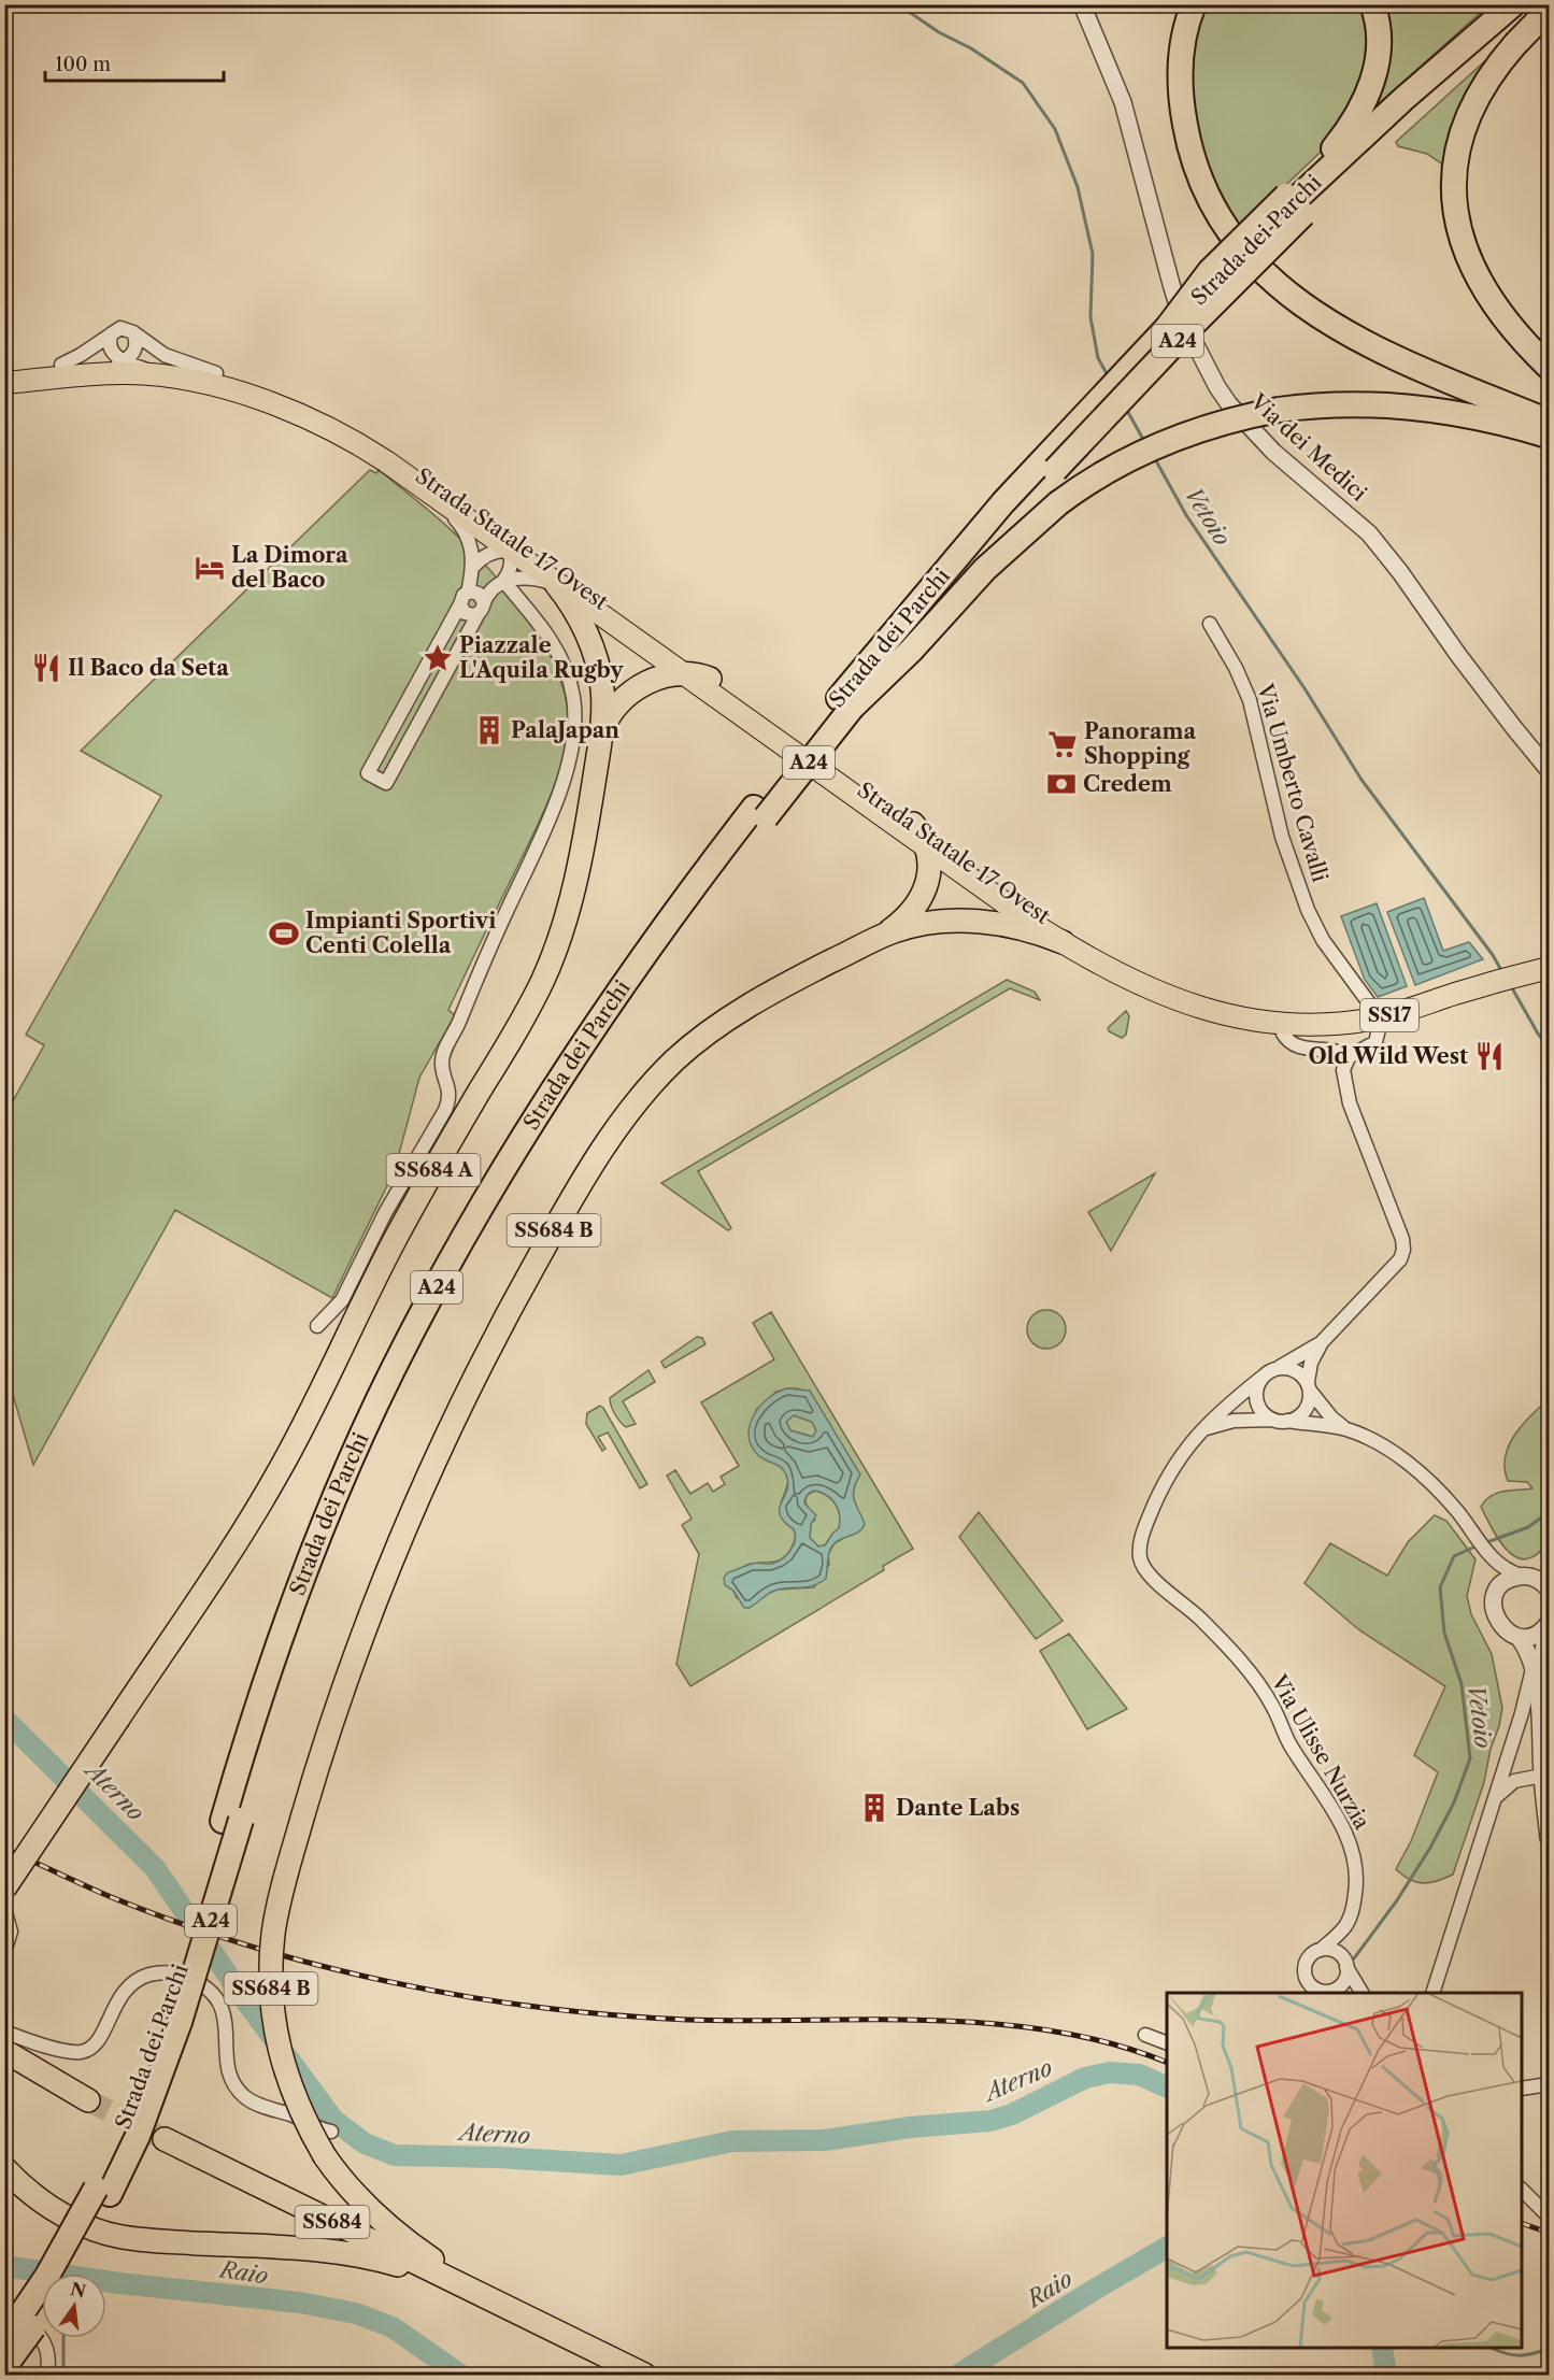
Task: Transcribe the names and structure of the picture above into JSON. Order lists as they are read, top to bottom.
{
  "streets": {
    "highway": [
      "Strada dei Parchi",
      "A24",
      "SS684 A",
      "SS684 B",
      "SS684"
    ],
    "main road": ["Strada Statale 17 Ovest", "SS17"],
    "street": ["Via dei Medici", "Via Umberto Cavalli", "Via Ulisse Nurzia"]
  },
  "crossings": [
    ["Strada Statale 17 Ovest", "Via Umberto Cavalli"],
    ["Strada Statale 17 Ovest", "SS684 A"],
    ["Strada Statale 17 Ovest", "SS684 B"],
    ["SS684 B", "SS684"]
  ],
  "water": ["Vetoio", "Aterno", "Raio"],
  "places": {
    "hotel": ["La Dimora del Baco"],
    "place": ["Piazzale L'Aquila Rugby"],
    "restaurant": ["Il Baco da Seta", "Old Wild West"],
    "building": ["PalaJapan", "Dante Labs"],
    "supermarket": ["Panorama Shopping"],
    "bank": ["Credem"],
    "sports": ["Impianti Sportivi Centi Colella"]
  },
  "scale_bar": "100 m",
  "north": "top"
}
